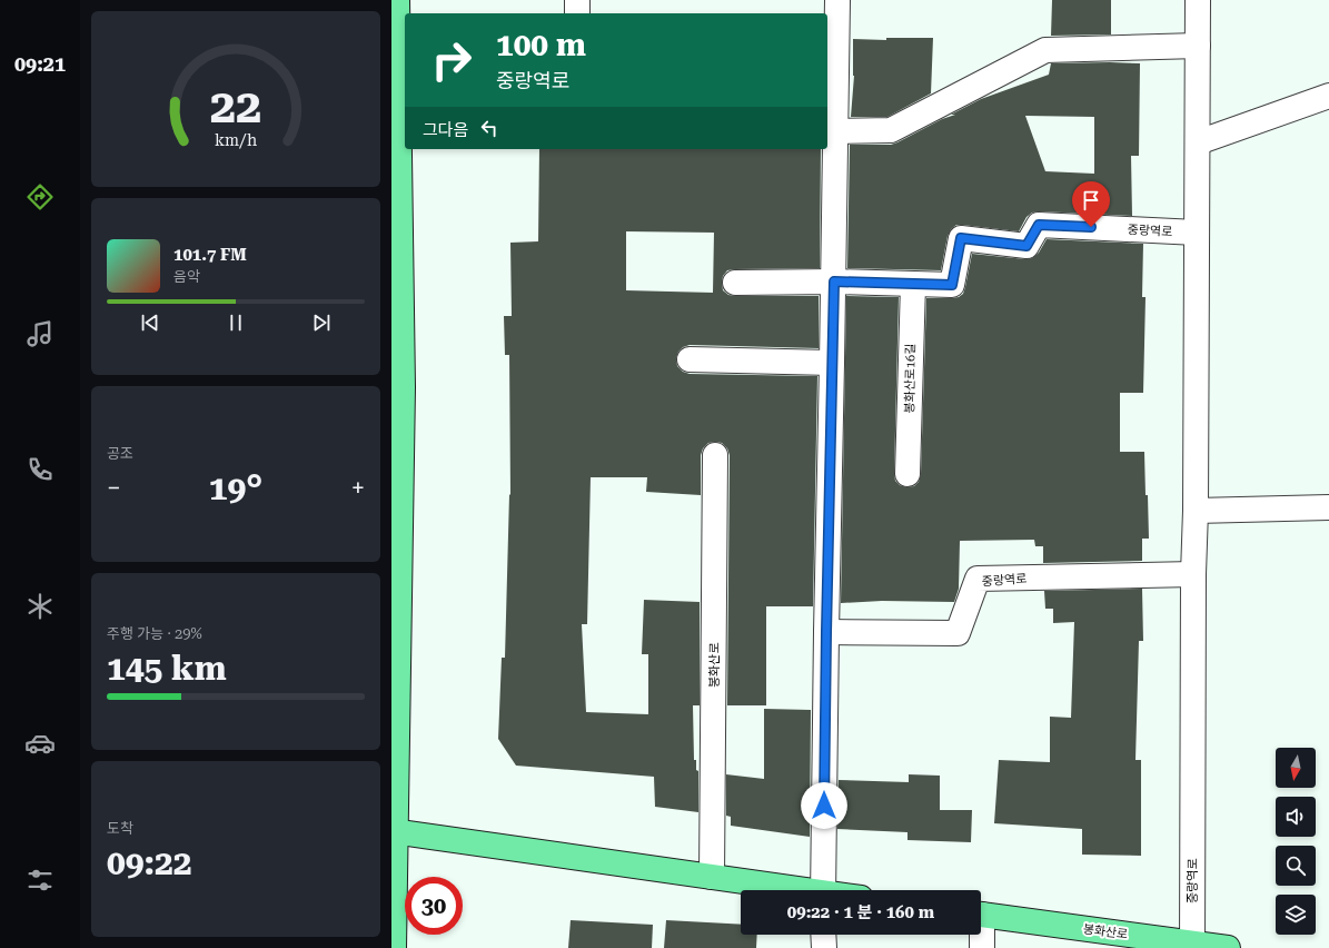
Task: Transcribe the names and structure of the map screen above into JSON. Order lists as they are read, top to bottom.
{
  "streets": {
    "main road": ["봉화산로"],
    "street": ["중랑역로", "봉화산로16길"]
  },
  "crossings": [
    ["중랑역로", "봉화산로16길"],
    ["중랑역로", "봉화산로"]
  ],
  "north": "bottom",
  "page": {
    "tabs": "09:21",
    "turn": ["100 m", "중랑역로"],
    "then": "그다음",
    "song": ["101.7 FM", "음악"],
    "tile": [
      "공조",
      ["주행 가능 · 29%", "145 km"],
      ["도착", "09:22"]
    ],
    "heat": ["−", "19°", "+"],
    "limit": "30",
    "trip": "09:22 · 1 분 · 160 m",
    "gauge": ["22", "km/h"]
  }
}
